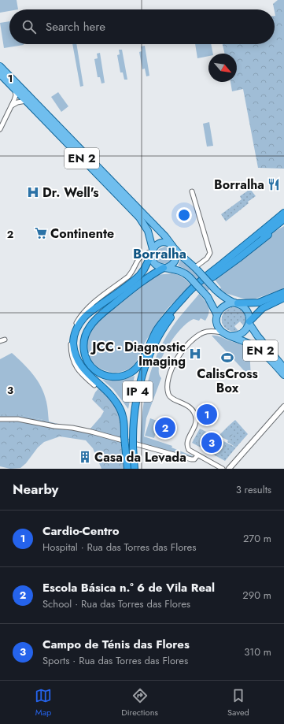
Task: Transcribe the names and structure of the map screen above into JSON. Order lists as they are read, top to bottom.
{
  "streets": {
    "highway": ["IP 4"],
    "main road": ["EN 2"]
  },
  "districts": ["Borralha"],
  "places": {
    "restaurant": ["Borralha"],
    "hospital": ["Dr. Well's", "JCC - Diagnostic Imaging"],
    "supermarket": ["Continente"],
    "sports": ["CalisCross Box"],
    "building": ["Casa da Levada"]
  },
  "north": "bottom right",
  "page": {
    "search": "Search here",
    "pins": ["1", "2", "3"],
    "heading": ["Nearby", "3 results"],
    "list": [
      {
        "mark": "1",
        "name": "Cardio-Centro",
        "note": "Hospital · Rua das Torres das Flores",
        "value": "270 m"
      },
      {
        "mark": "2",
        "name": "Escola Básica n.º 6 de Vila Real",
        "note": "School · Rua das Torres das Flores",
        "value": "290 m"
      },
      {
        "mark": "3",
        "name": "Campo de Ténis das Flores",
        "note": "Sports · Rua das Torres das Flores",
        "value": "310 m"
      }
    ],
    "nav": ["Map", "Directions", "Saved"]
  },
  "grid": {
    "rows": ["1", "2", "3"]
  }
}
